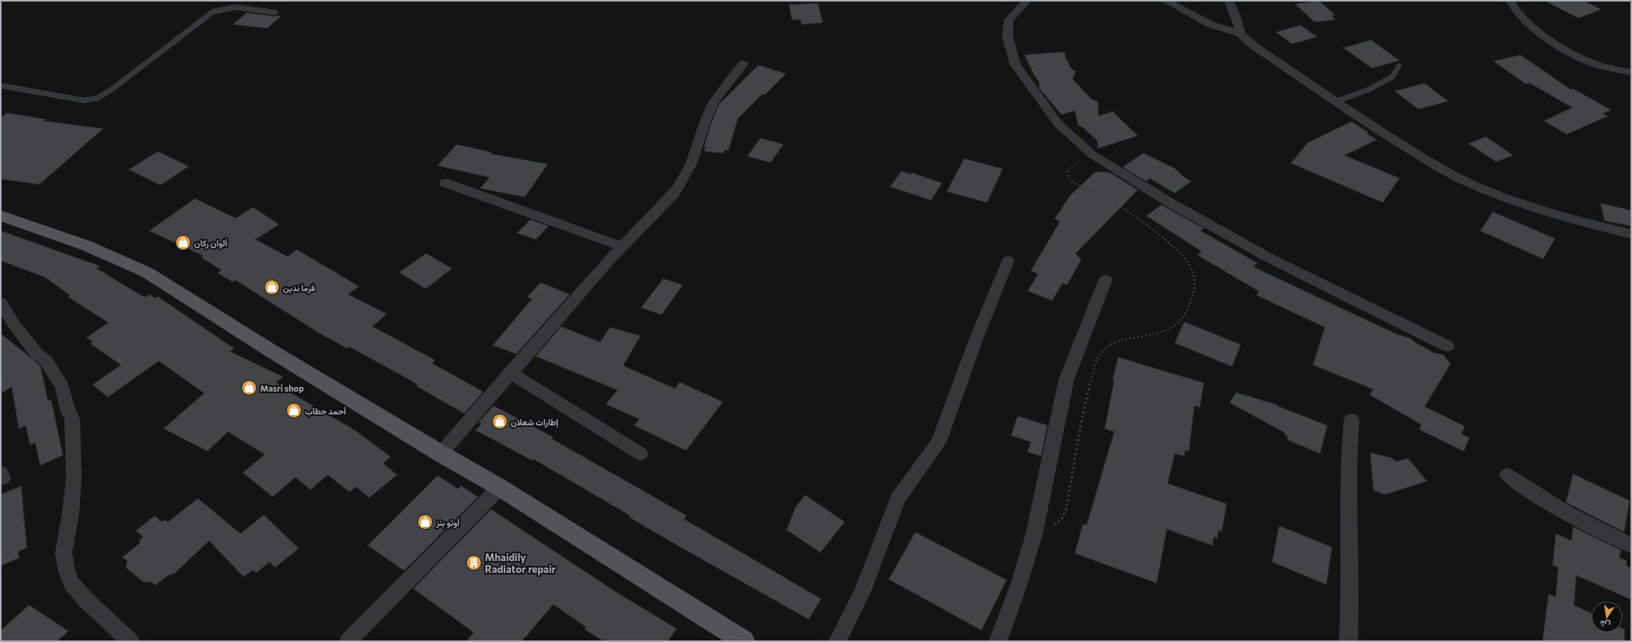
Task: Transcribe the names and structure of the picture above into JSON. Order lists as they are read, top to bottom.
{
  "places": {
    "shop": [
      "ألوان ركان",
      "فرما ندين",
      "Masri shop",
      "أحمد حطاب",
      "إطارات شعلان",
      "أوتو بنز"
    ],
    "building": ["Mhaidily Radiator repair"]
  },
  "north": "bottom"
}
